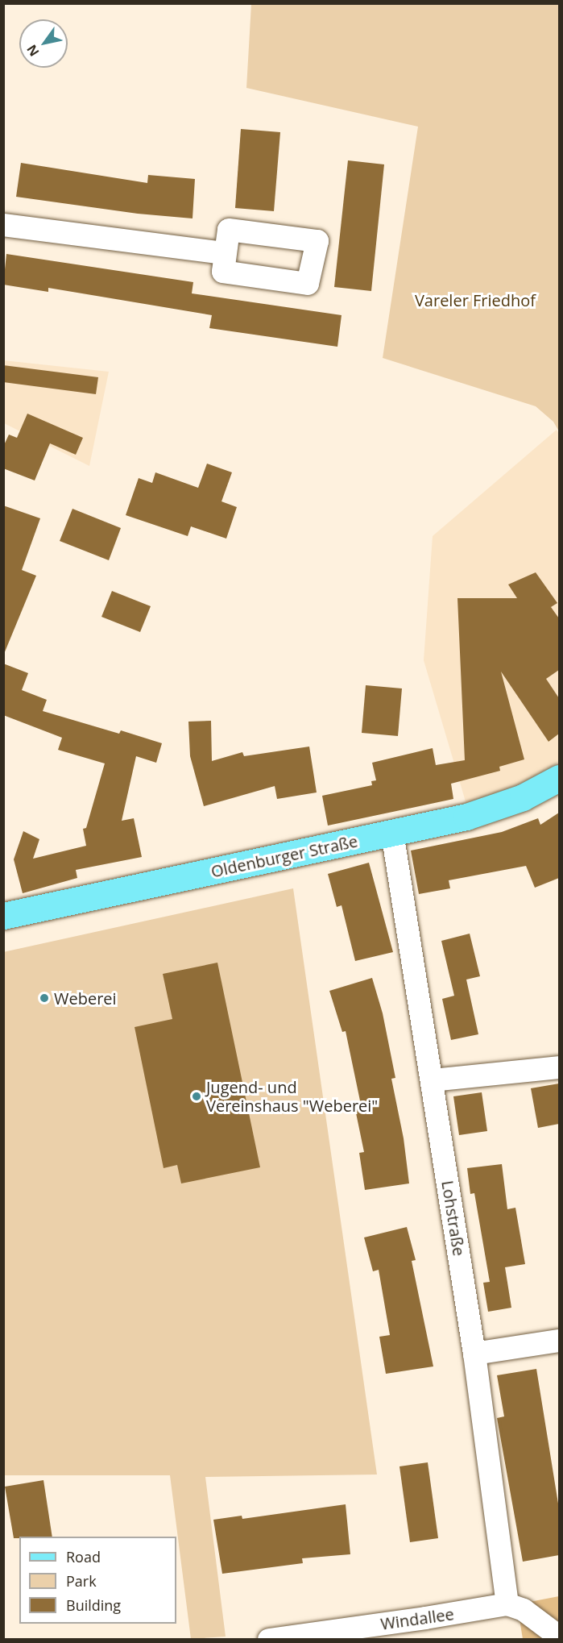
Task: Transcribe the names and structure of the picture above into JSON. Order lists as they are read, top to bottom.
{
  "streets": {
    "main road": ["Oldenburger Straße"],
    "street": ["Lohstraße", "Windallee"]
  },
  "crossings": [
    ["Oldenburger Straße", "Lohstraße"],
    ["Lohstraße", "Windallee"]
  ],
  "parks": ["Vareler Friedhof"],
  "places": ["Weberei", "Jugend- und Vereinshaus \"Weberei\""],
  "legend": ["Road", "Park", "Building"],
  "north": "bottom left"
}
